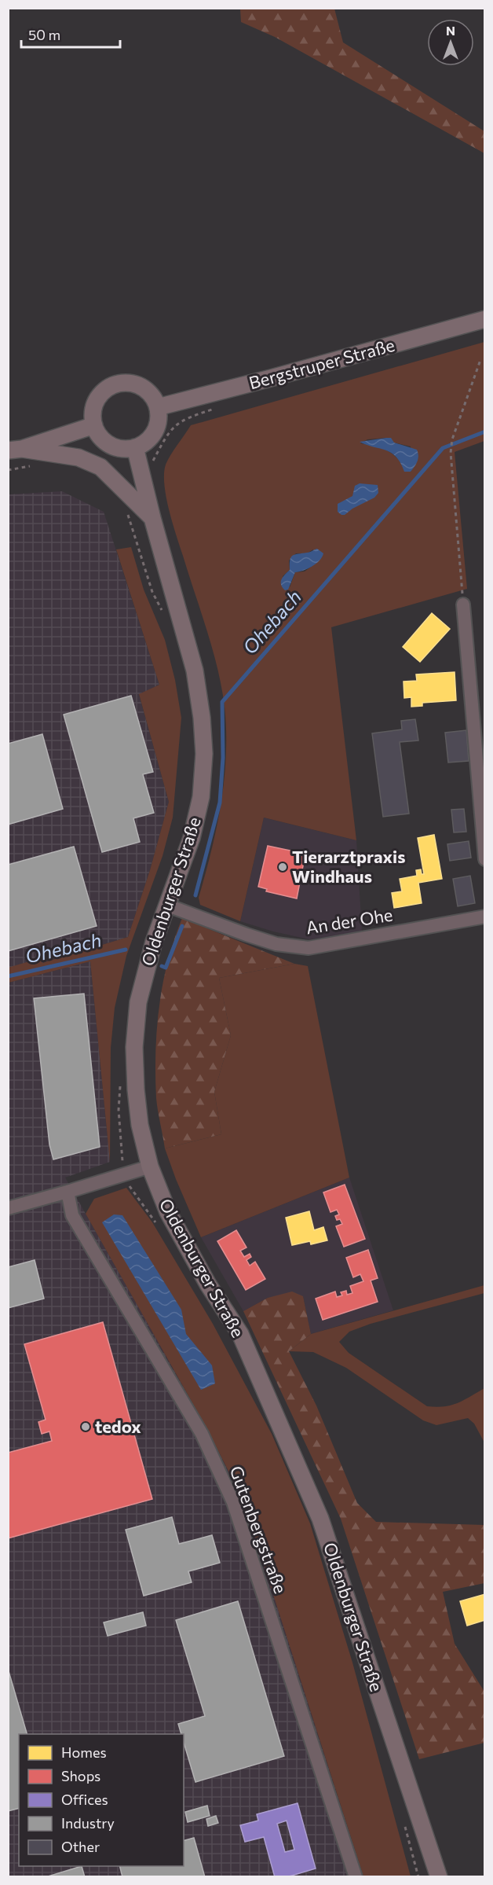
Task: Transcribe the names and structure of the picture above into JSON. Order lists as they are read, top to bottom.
{
  "streets": {
    "main road": ["Bergstruper Straße", "Oldenburger Straße"],
    "street": ["An der Ohe", "Gutenbergstraße"]
  },
  "crossings": [
    ["Bergstruper Straße", "Oldenburger Straße"],
    ["Oldenburger Straße", "An der Ohe"]
  ],
  "water": ["Ohebach"],
  "places": ["Tierarztpraxis Windhaus", "tedox"],
  "legend": [
    "Homes",
    "Shops",
    "Offices",
    "Industry",
    "Other"
  ],
  "scale_bar": "50 m",
  "north": "top"
}
